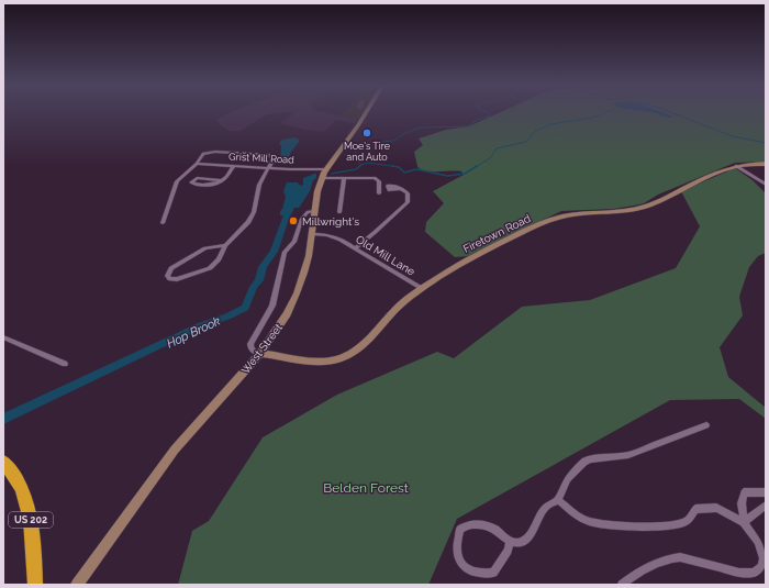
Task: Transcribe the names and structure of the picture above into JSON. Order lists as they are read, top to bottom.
{
  "streets": {
    "highway": ["US 202"],
    "main road": ["Firetown Road", "West Street"],
    "street": ["Grist Mill Road", "Old Mill Lane"]
  },
  "crossings": [
    ["Grist Mill Road", "West Street"],
    ["Firetown Road", "Old Mill Lane"],
    ["Firetown Road", "West Street"],
    ["Old Mill Lane", "West Street"]
  ],
  "water": ["Hop Brook"],
  "parks": ["Belden Forest"],
  "places": ["Moe's Tire and Auto", "Millwright's"]
}
